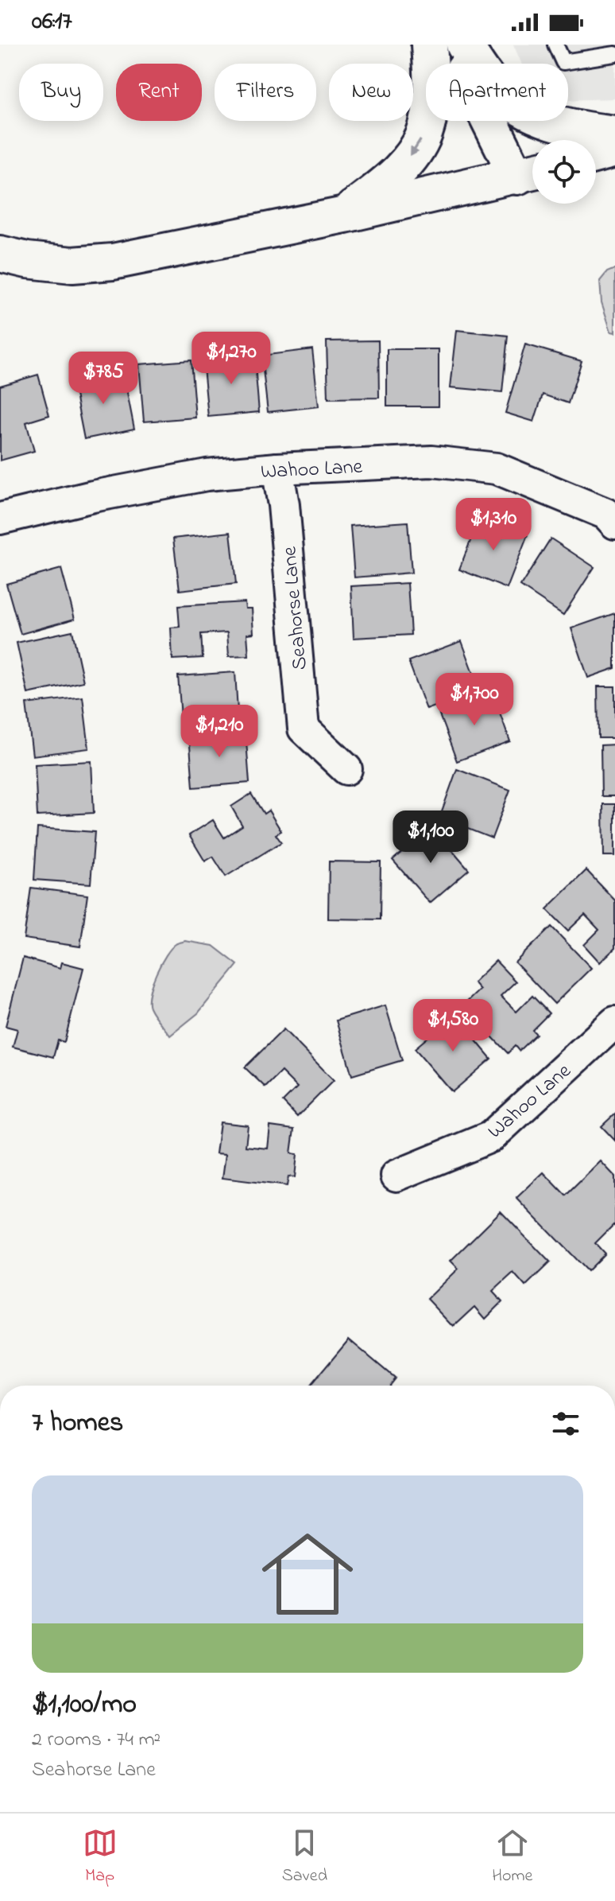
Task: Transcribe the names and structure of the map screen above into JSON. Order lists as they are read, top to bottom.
{
  "streets": {
    "street": ["Wahoo Lane", "Seahorse Lane"]
  },
  "crossings": [
    ["Wahoo Lane", "Seahorse Lane"]
  ],
  "page": {
    "status": "06:17",
    "chip": [
      "Buy",
      "Rent",
      "Filters",
      "New",
      "Apartment"
    ],
    "price": [
      "$1,270",
      "$785",
      "$1,310",
      "$1,700",
      "$1,210",
      "$1,100",
      "$1,580"
    ],
    "heading": "7 homes",
    "list": [
      {
        "name": "$1,100/mo",
        "note": "2 rooms · 74 m² · Seahorse Lane"
      }
    ],
    "tabs": ["Map", "Saved", "Home"]
  }
}
